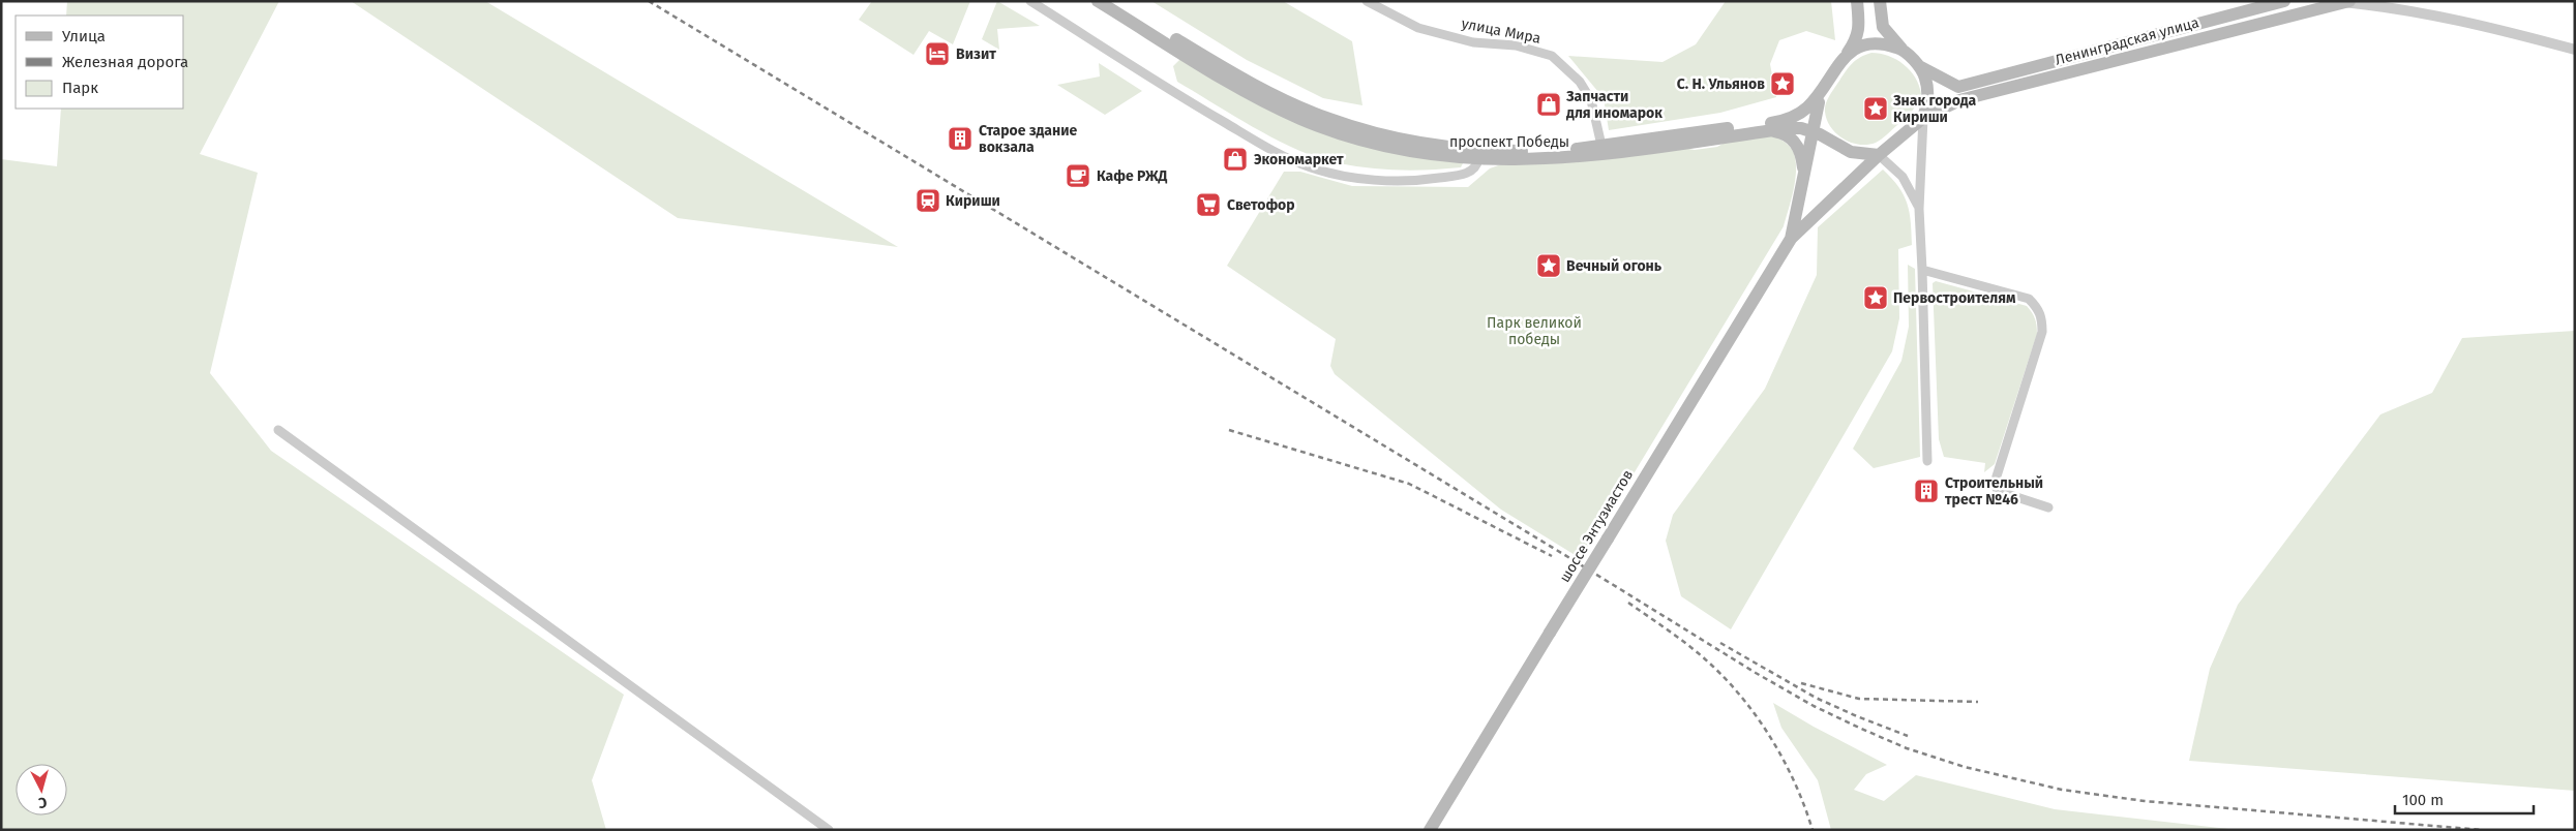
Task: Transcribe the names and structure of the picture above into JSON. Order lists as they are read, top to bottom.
{
  "streets": {
    "main road": ["Ленинградская улица", "проспект Победы", "шоссе Энтузиастов"],
    "street": ["улица Мира"]
  },
  "crossings": [
    ["улица Мира", "проспект Победы"]
  ],
  "parks": ["Парк великой победы"],
  "places": {
    "hotel": ["Визит"],
    "place": [
      "С. Н. Ульянов",
      "Знак города Кириши",
      "Вечный огонь",
      "Первостроителям"
    ],
    "shop": ["Запчасти для иномарок", "Экономаркет"],
    "building": ["Старое здание вокзала", "Строительный трест №46"],
    "cafe": ["Кафе РЖД"],
    "station": ["Кириши"],
    "supermarket": ["Светофор"]
  },
  "legend": ["Улица", "Железная дорога", "Парк"],
  "scale_bar": "100 m",
  "north": "bottom"
}
